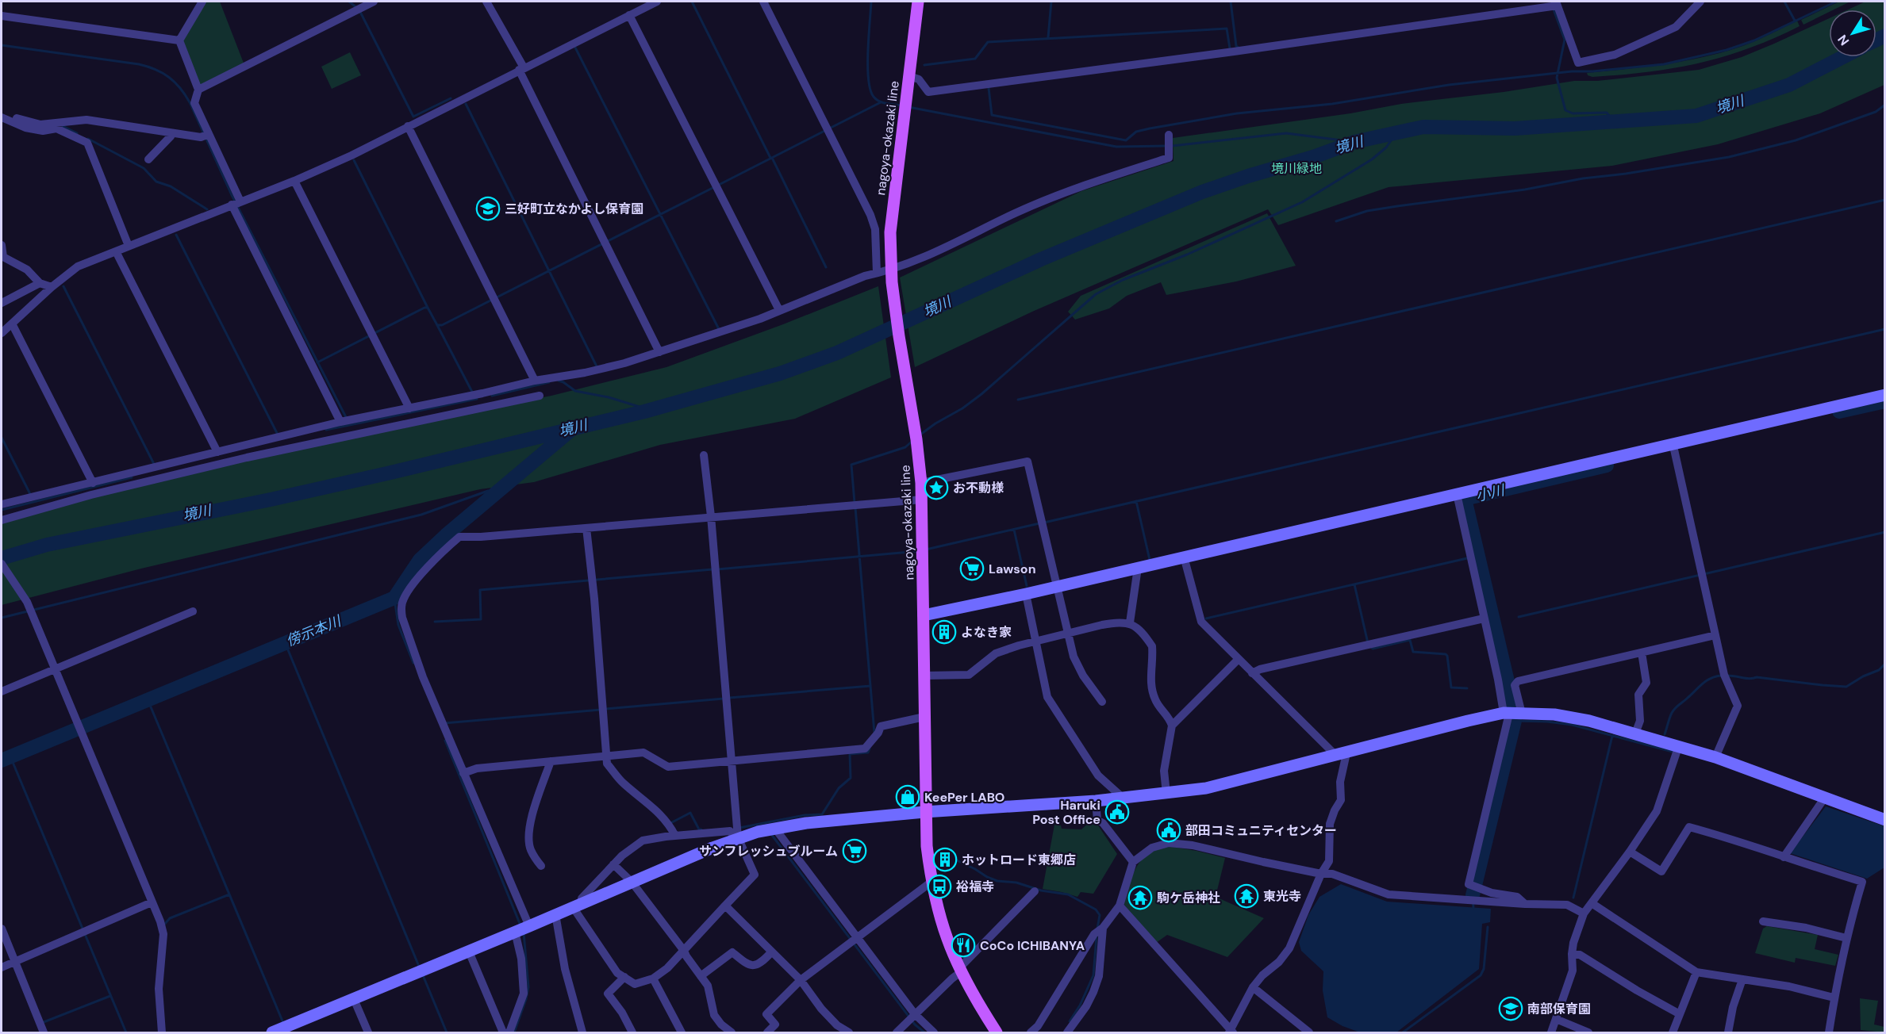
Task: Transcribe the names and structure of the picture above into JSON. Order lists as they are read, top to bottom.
{
  "streets": {
    "main road": ["nagoya-okazaki line"]
  },
  "water": ["境川", "小川", "傍示本川"],
  "parks": ["境川緑地"],
  "places": {
    "school or university": ["三好町立なかよし保育園", "南部保育園"],
    "place": ["お不動様"],
    "supermarket": ["Lawson", "サンフレッシュブルーム"],
    "building": ["よなき家", "ホットロード東郷店"],
    "shop": ["KeePer LABO"],
    "public building": ["Haruki Post Office", "部田コミュニティセンター"],
    "bus stop": ["裕福寺"],
    "temple": ["東光寺", "駒ケ岳神社"],
    "restaurant": ["CoCo ICHIBANYA"]
  },
  "north": "bottom left"
}
